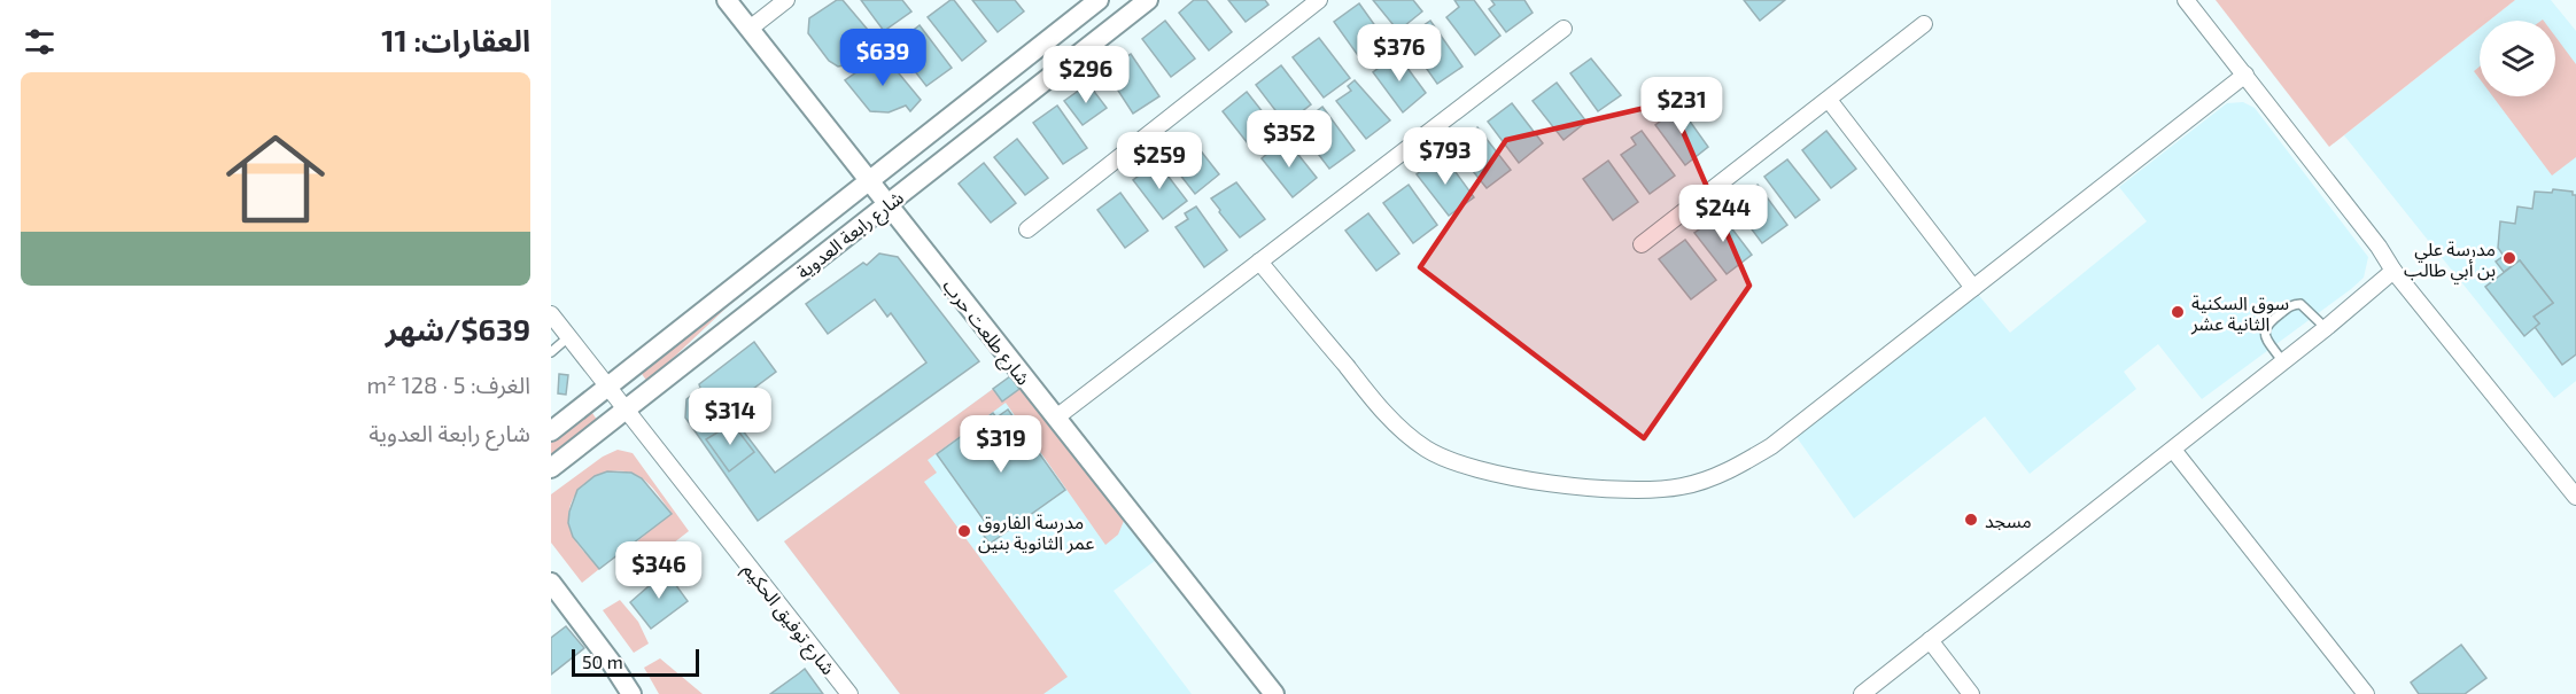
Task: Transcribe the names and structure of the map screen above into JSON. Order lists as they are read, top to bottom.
{
  "streets": {
    "street": ["شارع رابعة العدوية", "شارع طلعت حرب", "شارع توفيق الحكيم"]
  },
  "crossings": [
    ["شارع رابعة العدوية", "شارع طلعت حرب"],
    ["شارع رابعة العدوية", "شارع توفيق الحكيم"]
  ],
  "places": [
    "مدرسة علي بن أبي طالب",
    "سوق السكنية الثانية عشر",
    "مسجد",
    "مدرسة الفاروق عمر الثانوية بنين"
  ],
  "scale_bar": "50 m",
  "page": {
    "heading": "العقارات: 11",
    "price": [
      "$376",
      "$639",
      "$296",
      "$231",
      "$352",
      "$793",
      "$259",
      "$244",
      "$314",
      "$319",
      "$346"
    ],
    "list": [
      {
        "name": "$639/شهر",
        "note": "الغرف: 5 · 128 m² · شارع رابعة العدوية"
      }
    ],
    "scale": "50 m"
  }
}
